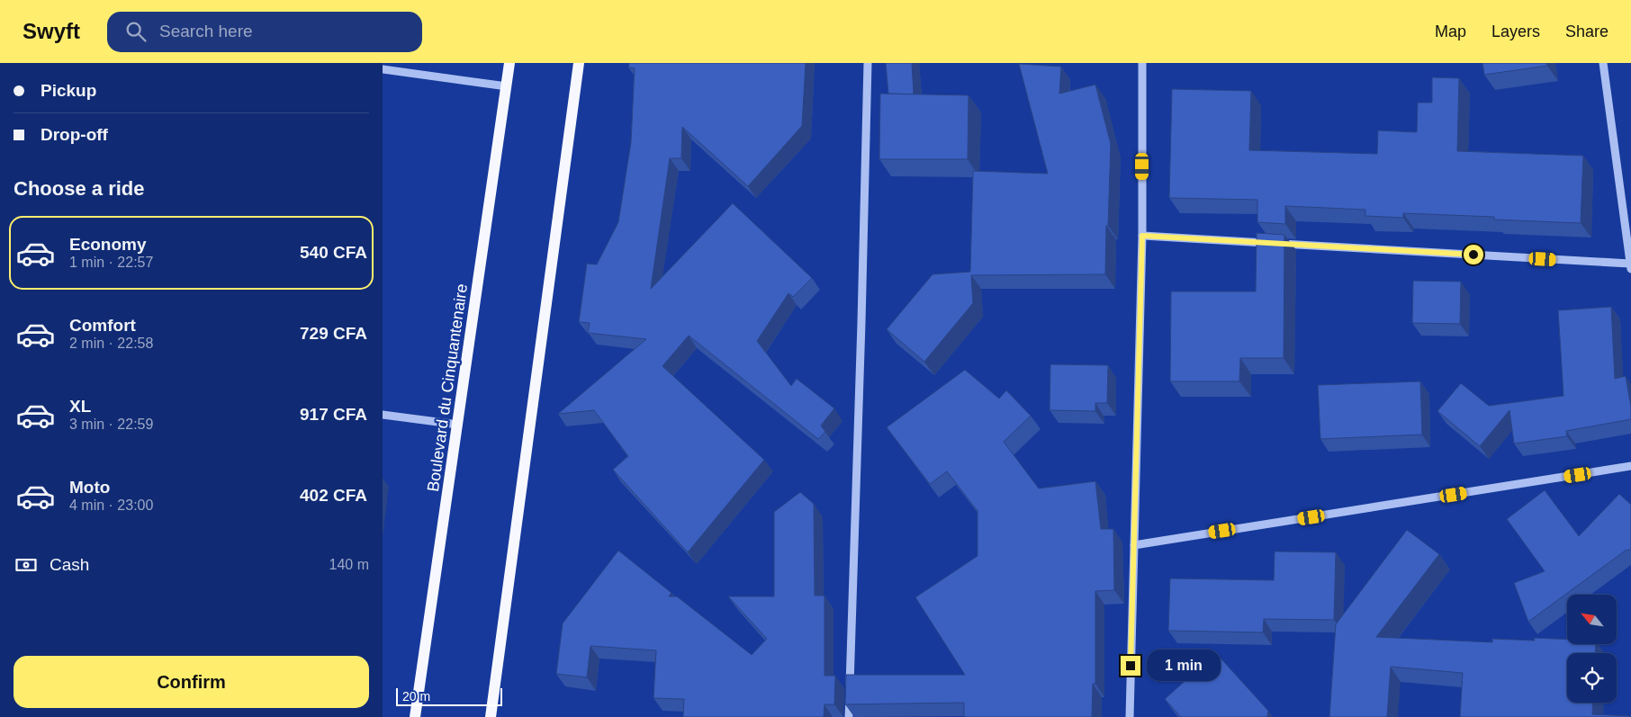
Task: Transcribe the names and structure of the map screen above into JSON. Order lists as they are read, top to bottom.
{
  "streets": {
    "main road": ["Boulevard du Cinquantenaire"]
  },
  "scale_bar": "20 m",
  "north": "top left",
  "page": {
    "header": "Swyft",
    "search": "Search here",
    "nav": ["Map", "Layers", "Share"],
    "banner": ["Pickup", "Drop-off"],
    "heading": "Choose a ride",
    "list": [
      {
        "name": "Economy",
        "note": "1 min · 22:57",
        "value": "540 CFA"
      },
      {
        "name": "Comfort",
        "note": "2 min · 22:58",
        "value": "729 CFA"
      },
      {
        "name": "XL",
        "note": "3 min · 22:59",
        "value": "917 CFA"
      },
      {
        "name": "Moto",
        "note": "4 min · 23:00",
        "value": "402 CFA"
      }
    ],
    "pay": ["Cash", "140 m"],
    "buttons": "Confirm",
    "bubble": "1 min",
    "scale": "20 m"
  }
}
